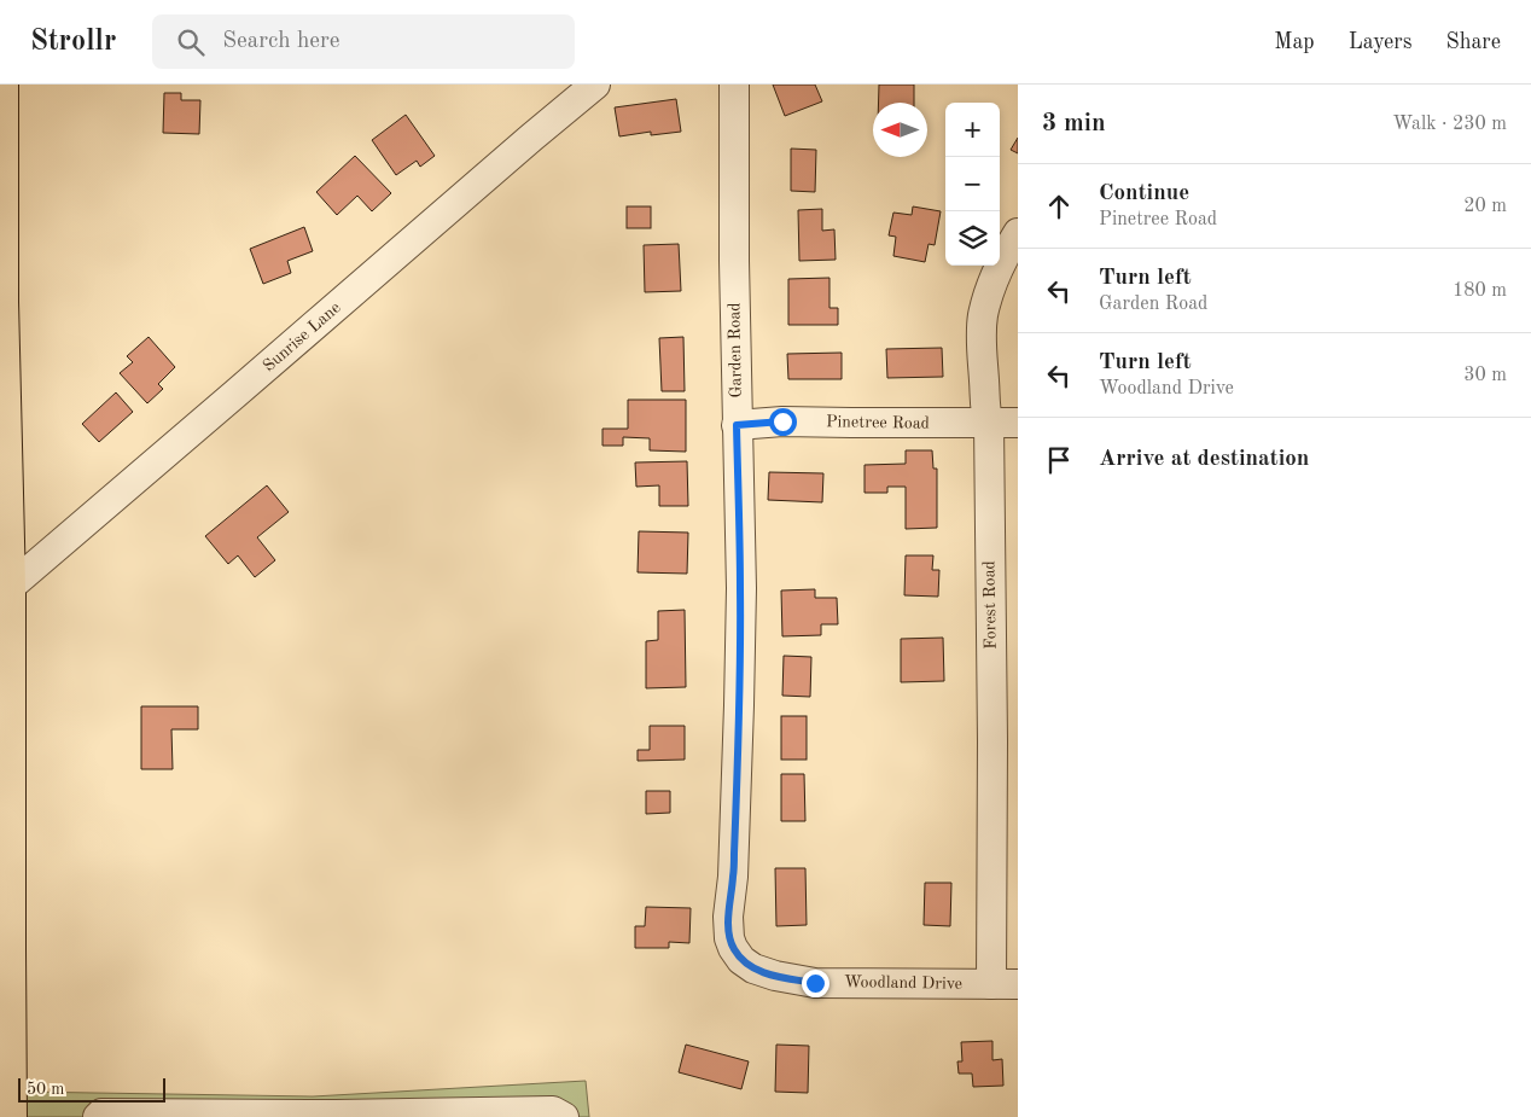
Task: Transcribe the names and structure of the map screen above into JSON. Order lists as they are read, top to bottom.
{
  "streets": {
    "street": [
      "Sunrise Lane",
      "Garden Road",
      "Pinetree Road",
      "Forest Road",
      "Woodland Drive"
    ]
  },
  "crossings": [
    ["Garden Road", "Pinetree Road"],
    ["Garden Road", "Woodland Drive"],
    ["Pinetree Road", "Forest Road"],
    ["Forest Road", "Woodland Drive"]
  ],
  "scale_bar": "50 m",
  "north": "left",
  "page": {
    "header": "Strollr",
    "search": "Search here",
    "nav": ["Map", "Layers", "Share"],
    "heading": ["3 min", "Walk · 230 m"],
    "map_buttons": ["+", "−"],
    "list": [
      ["Continue", "Pinetree Road", "20 m"],
      ["Turn left", "Garden Road", "180 m"],
      ["Turn left", "Woodland Drive", "30 m"],
      "Arrive at destination"
    ],
    "scale": "50 m"
  }
}
